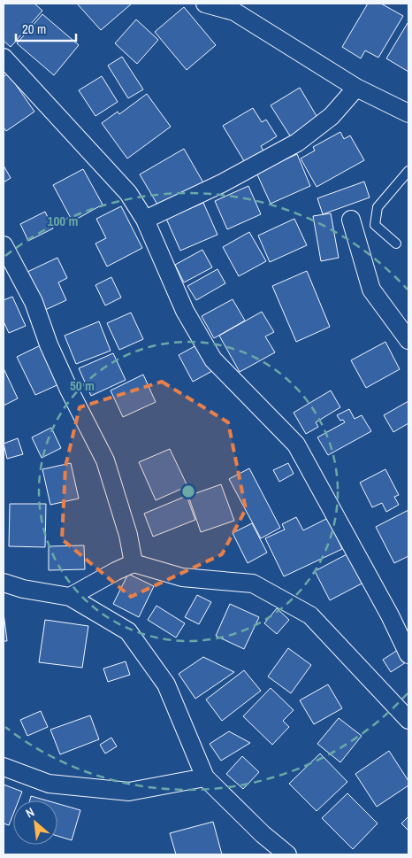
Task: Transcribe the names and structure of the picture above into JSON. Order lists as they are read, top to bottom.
{
  "scale_bar": "20 m",
  "north": "top left",
  "rings": ["100 m", "50 m"]
}
